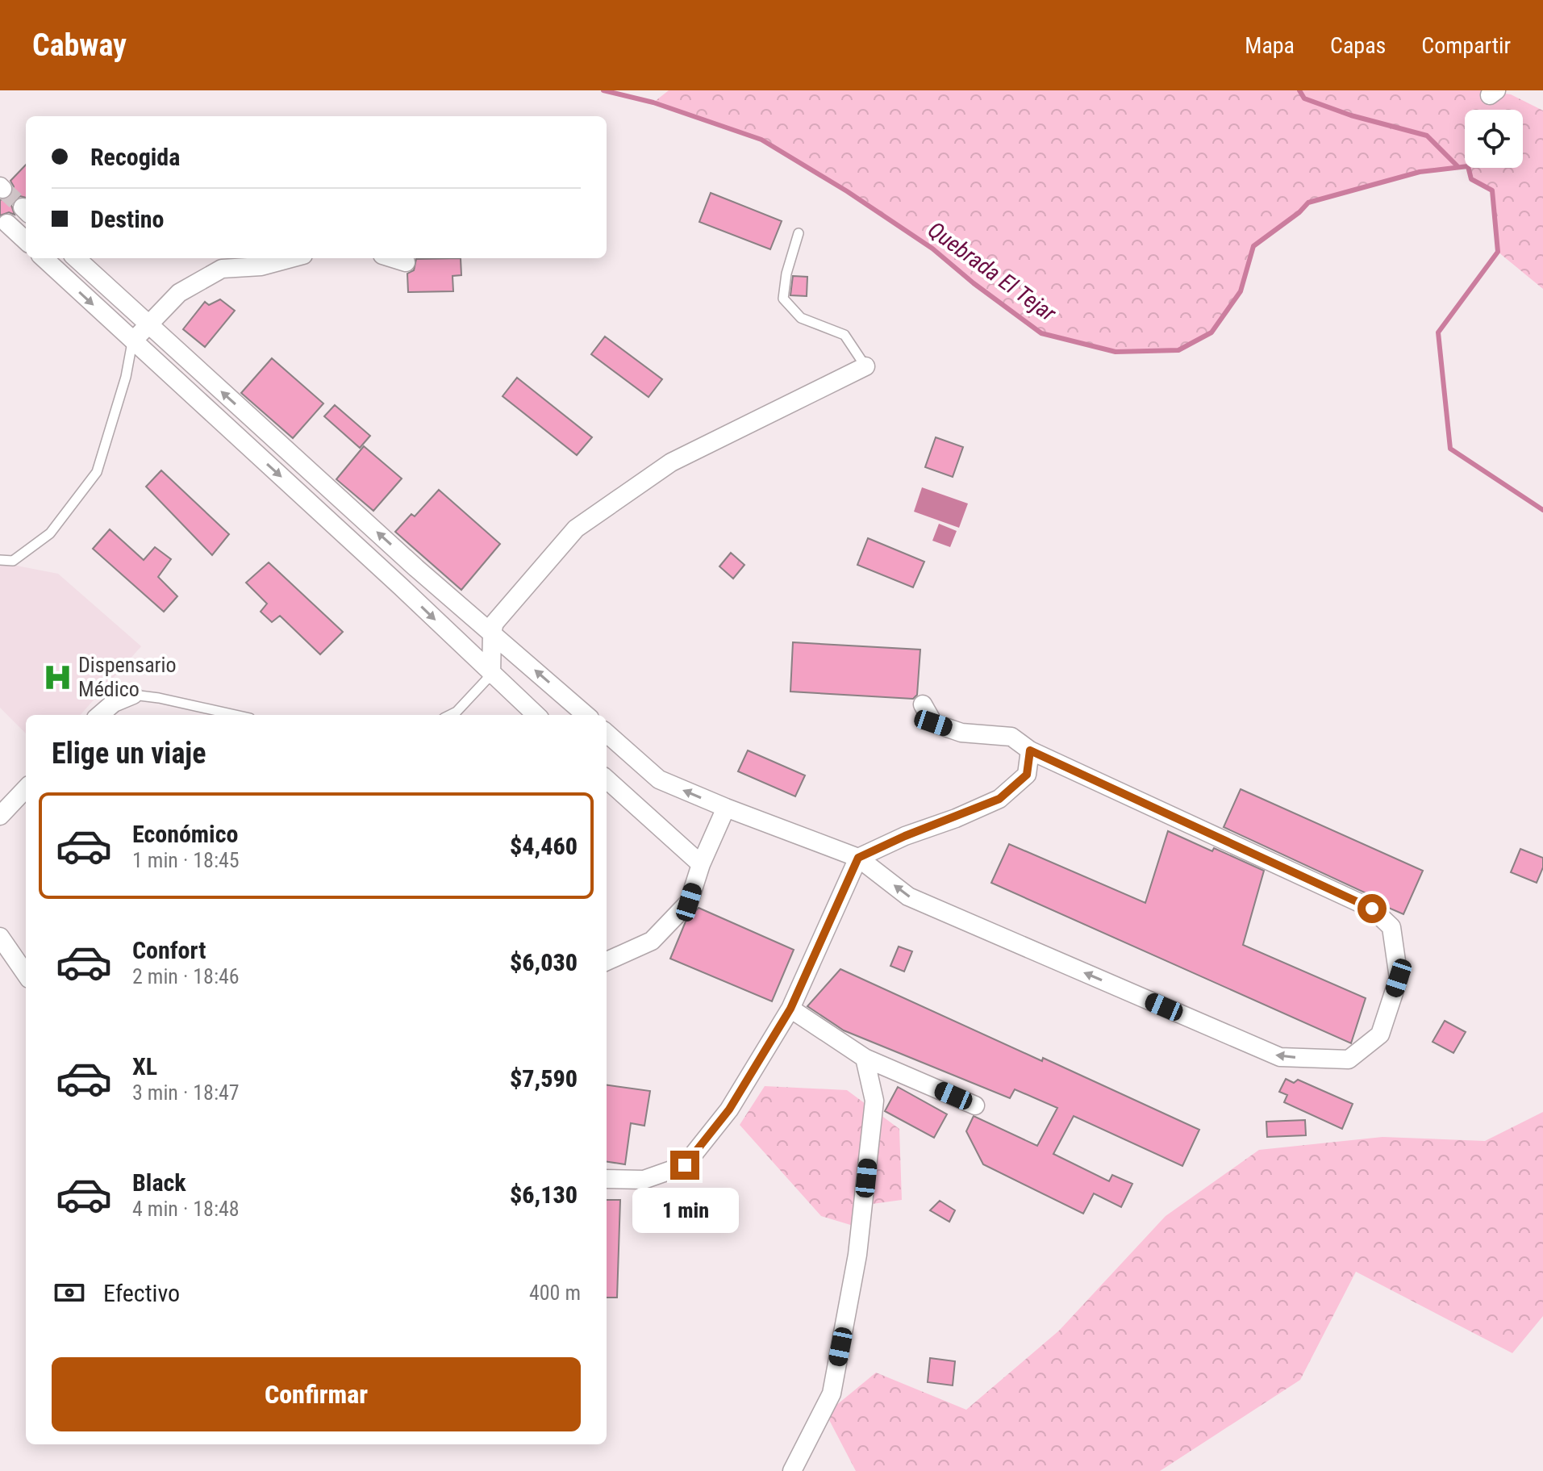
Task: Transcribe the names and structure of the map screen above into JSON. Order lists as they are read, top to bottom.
{
  "water": ["Quebrada El Tejar"],
  "places": {
    "hospital": ["Dispensario Médico"]
  },
  "page": {
    "header": "Cabway",
    "nav": ["Mapa", "Capas", "Compartir"],
    "banner": ["Recogida", "Destino"],
    "heading": "Elige un viaje",
    "list": [
      {
        "name": "Económico",
        "note": "1 min · 18:45",
        "value": "$4,460"
      },
      {
        "name": "Confort",
        "note": "2 min · 18:46",
        "value": "$6,030"
      },
      {
        "name": "XL",
        "note": "3 min · 18:47",
        "value": "$7,590"
      },
      {
        "name": "Black",
        "note": "4 min · 18:48",
        "value": "$6,130"
      }
    ],
    "bubble": "1 min",
    "pay": ["Efectivo", "400 m"],
    "buttons": "Confirmar"
  }
}
